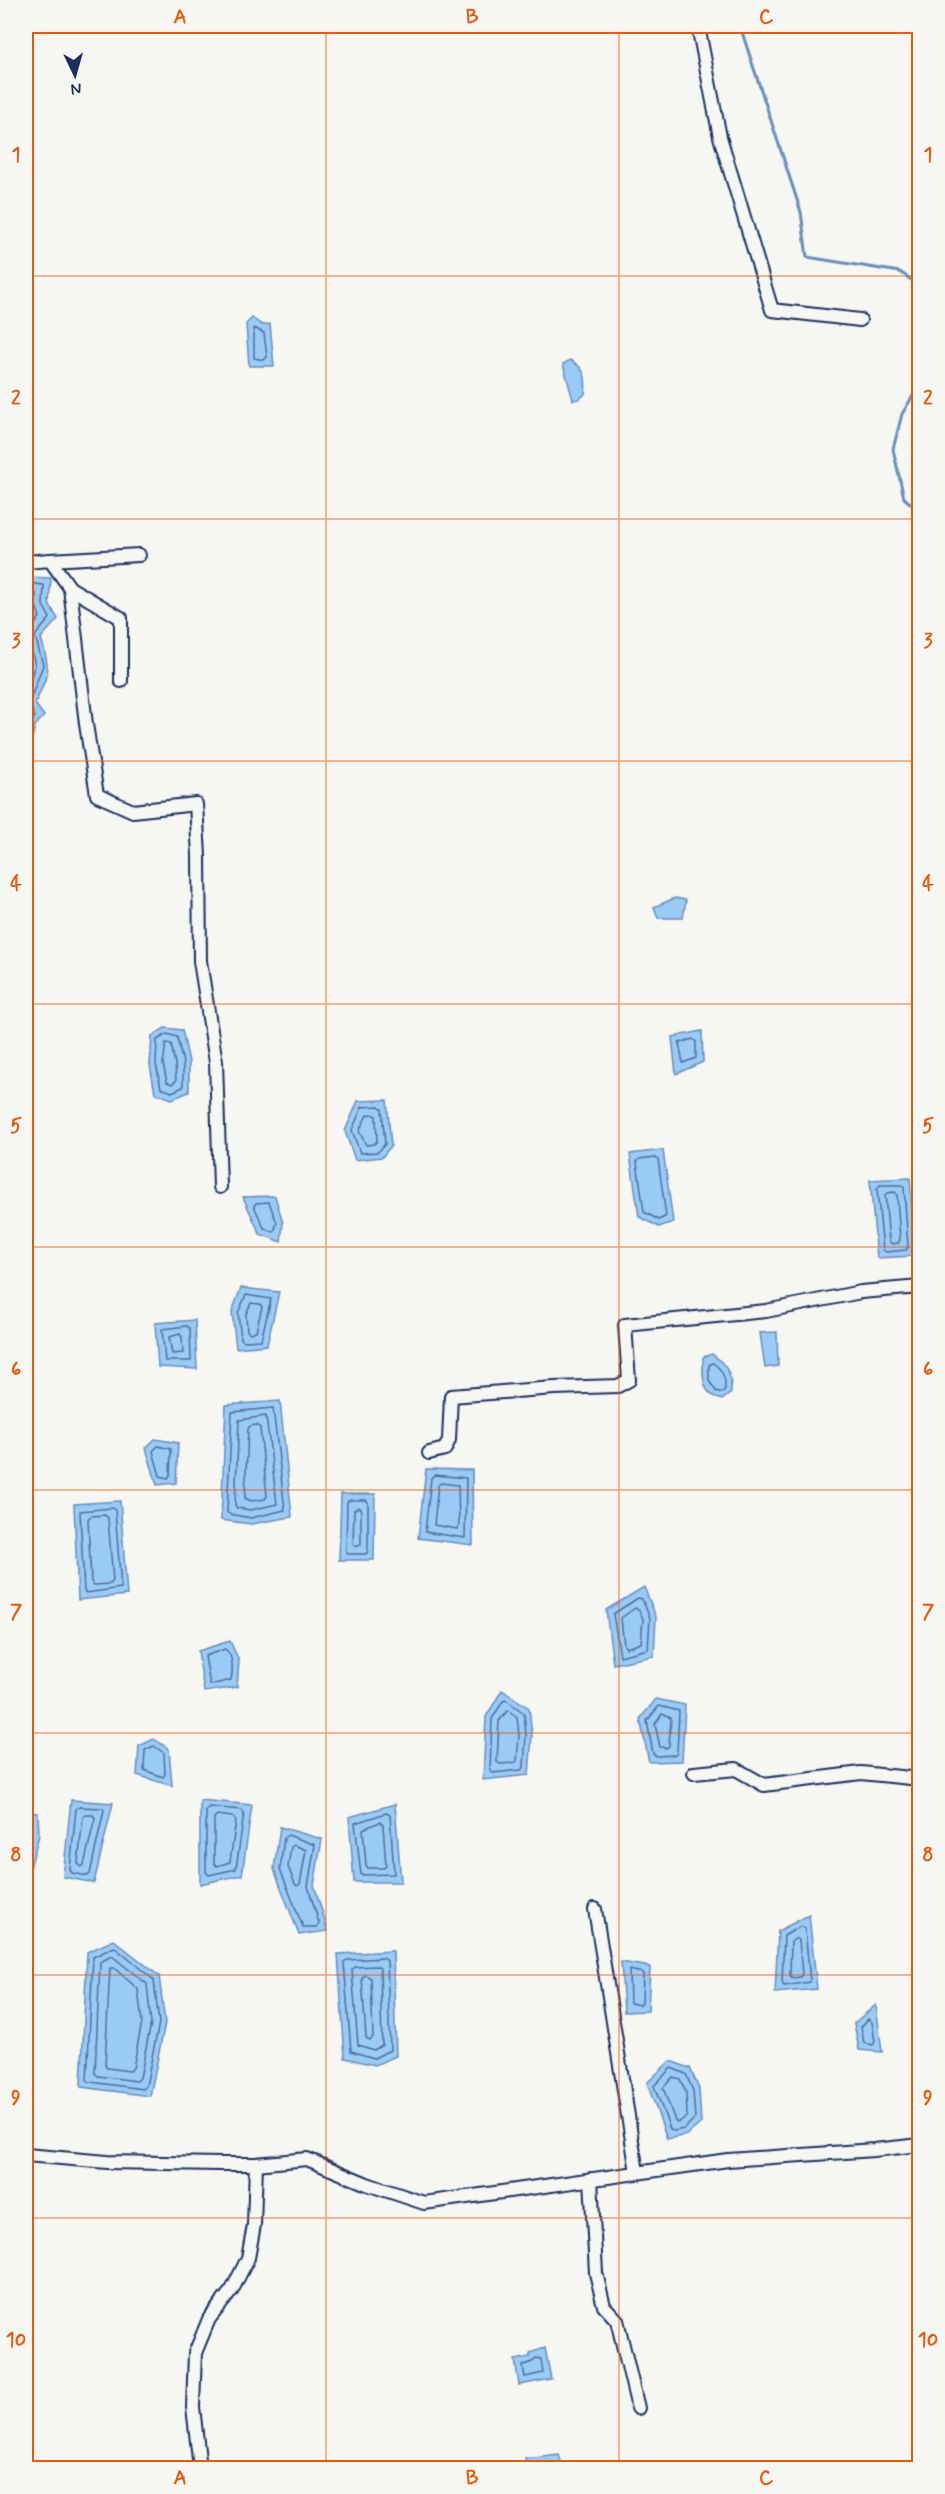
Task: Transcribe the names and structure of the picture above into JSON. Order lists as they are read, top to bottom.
{
  "north": "bottom",
  "grid": {
    "columns": ["A", "B", "C"],
    "rows": [
      "1",
      "2",
      "3",
      "4",
      "5",
      "6",
      "7",
      "8",
      "9",
      "10"
    ]
  }
}
